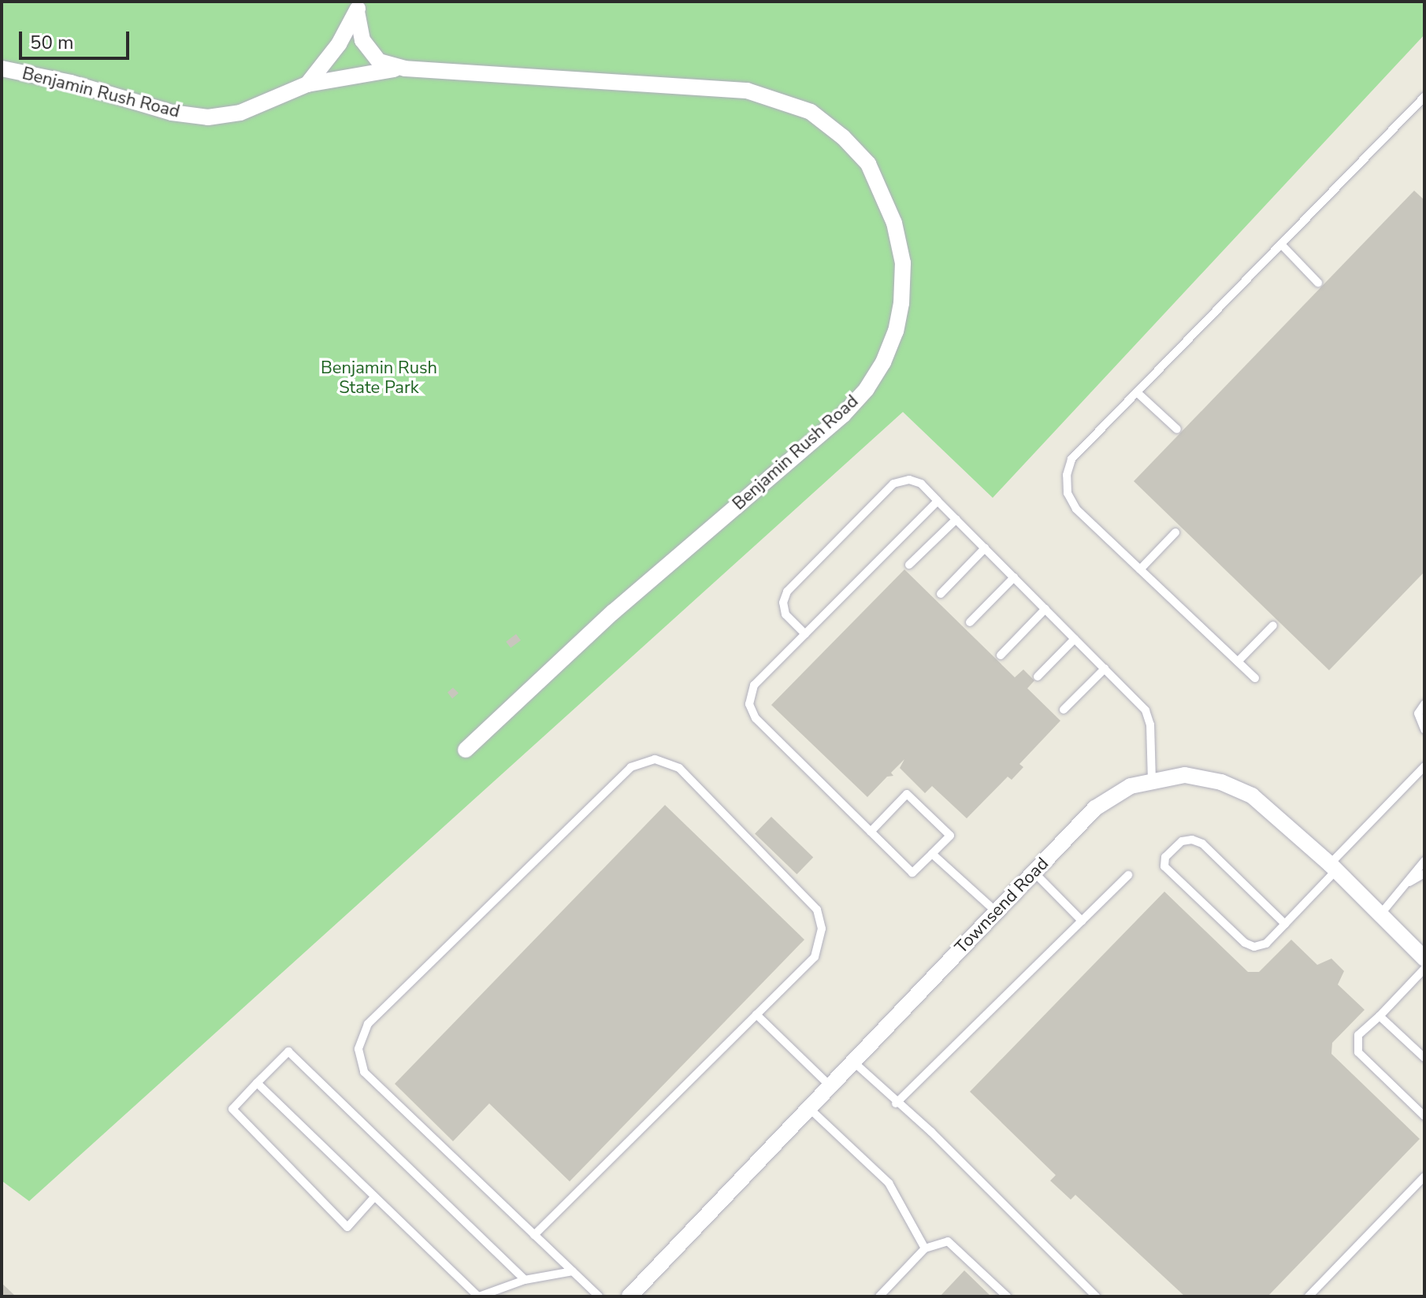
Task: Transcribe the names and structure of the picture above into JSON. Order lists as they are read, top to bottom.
{
  "streets": {
    "street": ["Benjamin Rush Road", "Townsend Road"]
  },
  "parks": ["Benjamin Rush State Park"],
  "scale_bar": "50 m"
}
